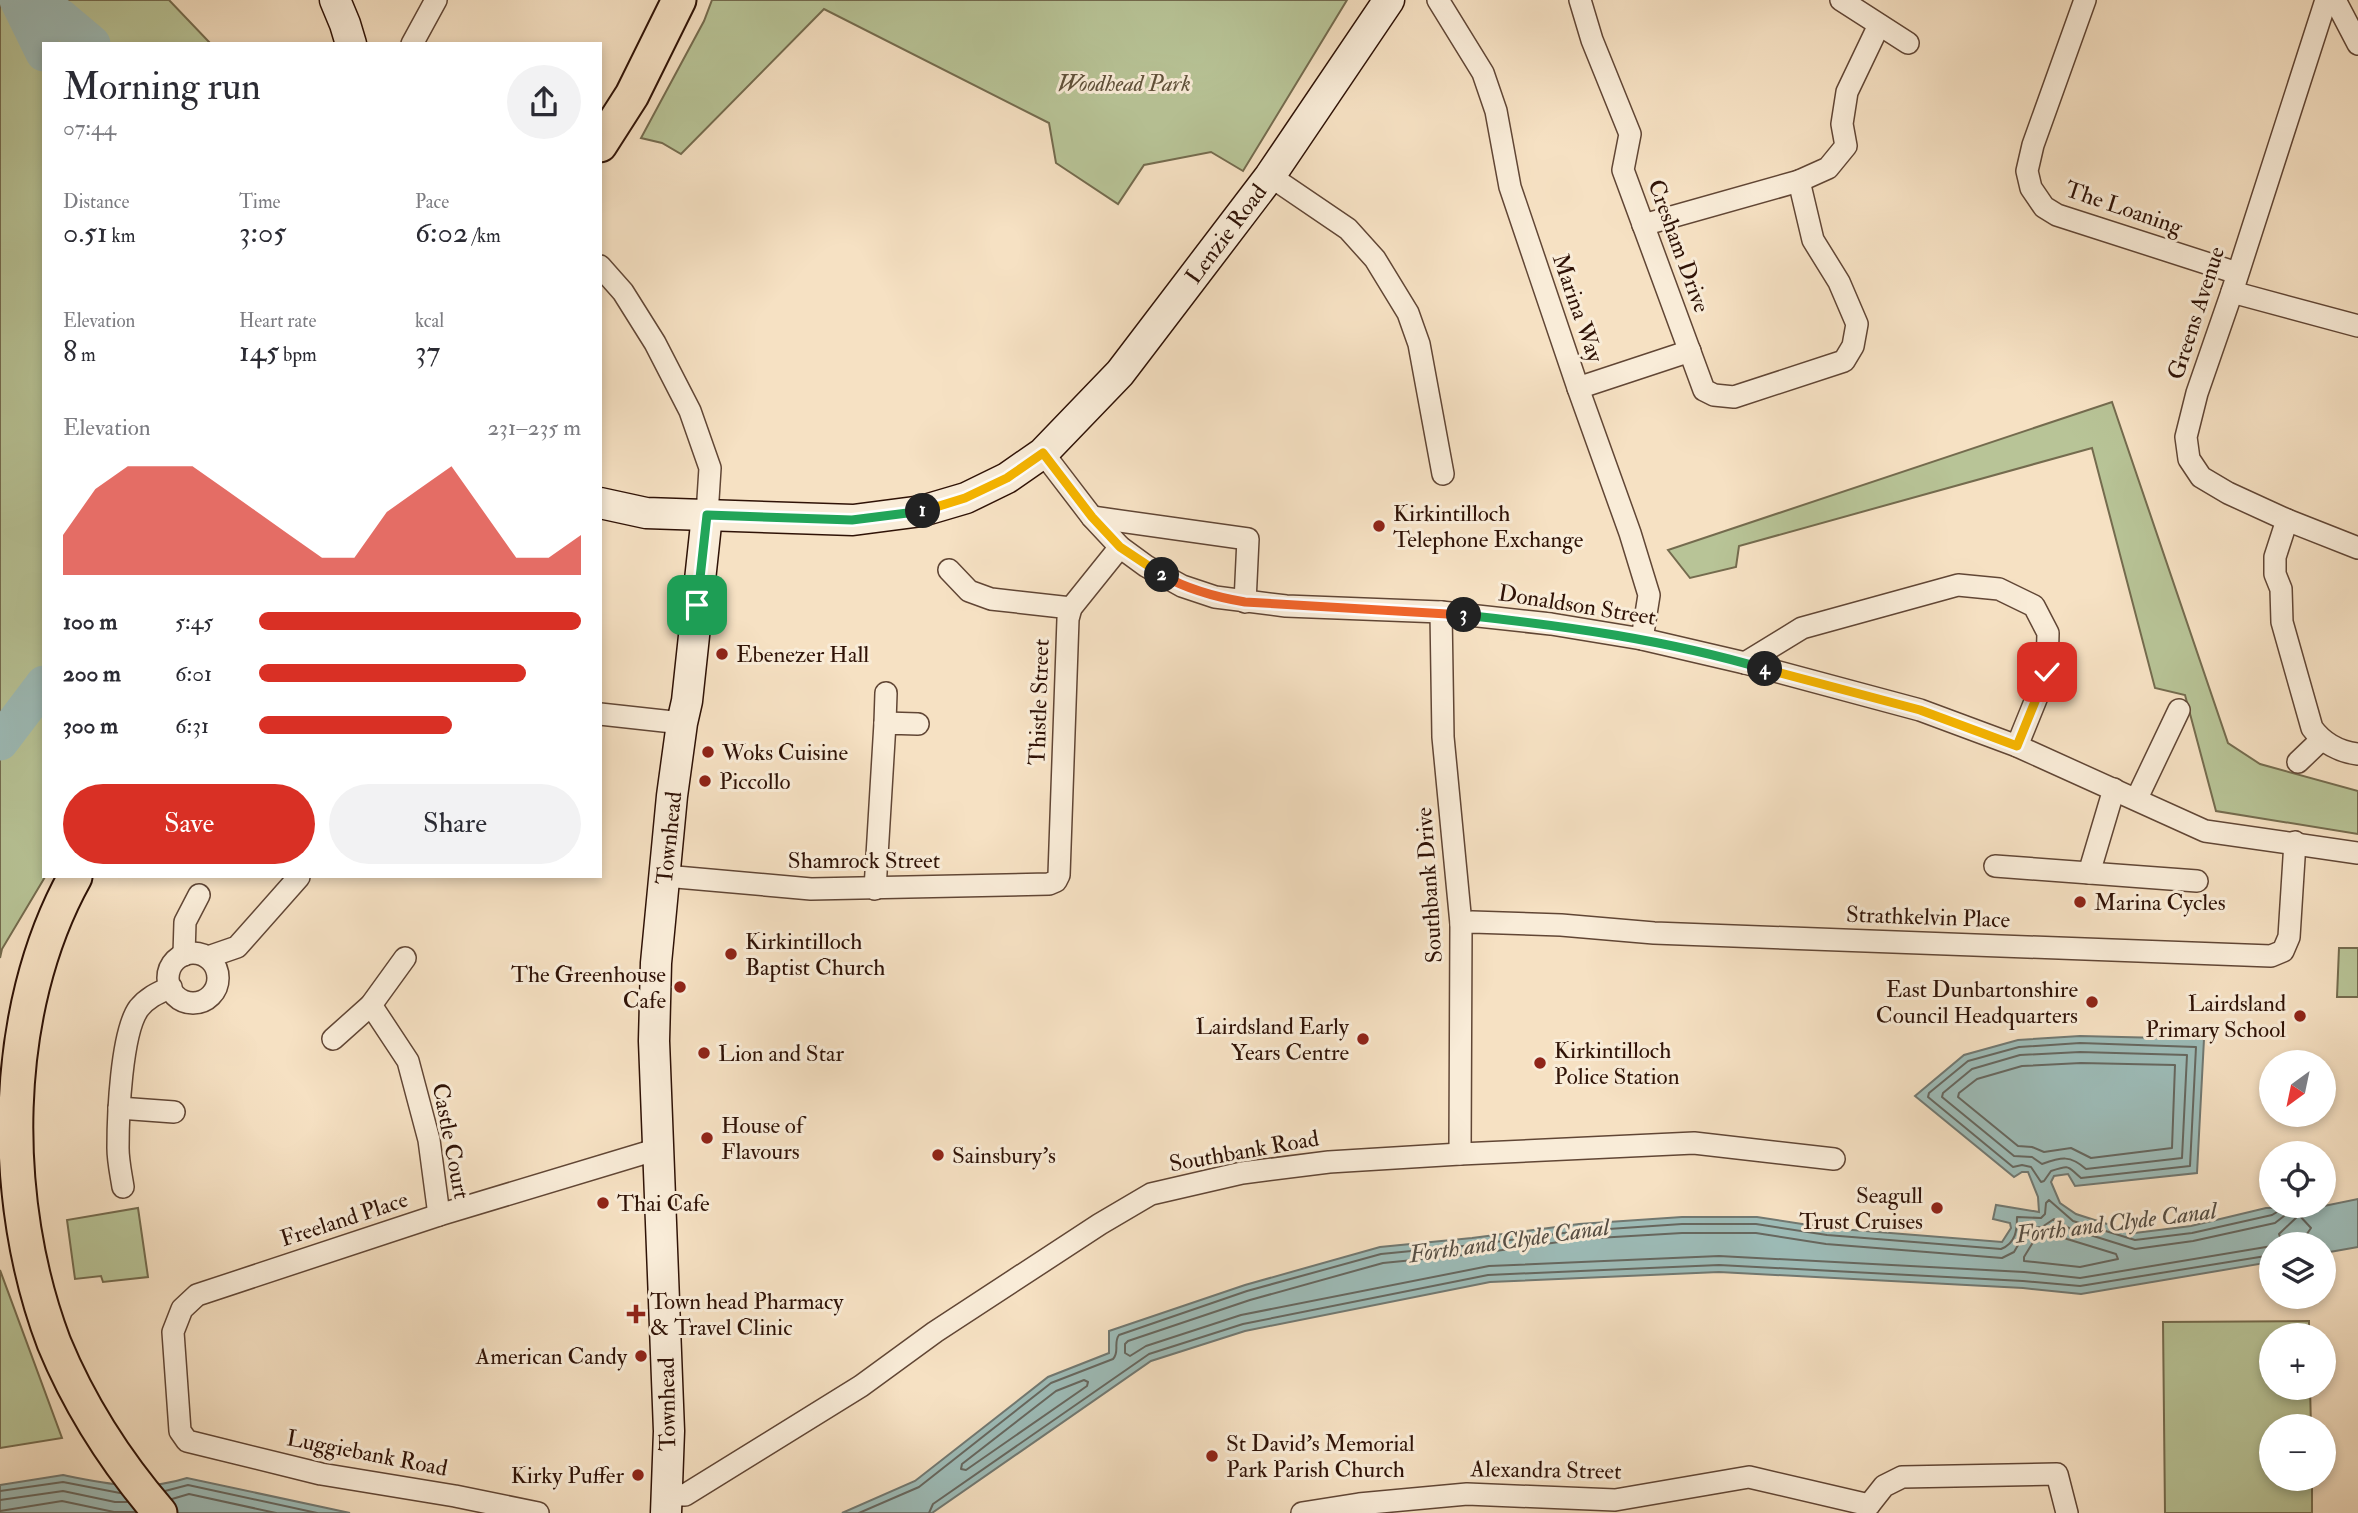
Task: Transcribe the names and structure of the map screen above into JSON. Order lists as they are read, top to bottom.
{
  "streets": {
    "main road": ["Lenzie Road", "Townhead"],
    "street": [
      "The Loaning",
      "Cresham Drive",
      "Marina Way",
      "Greens Avenue",
      "Donaldson Street",
      "Thistle Street",
      "Shamrock Street",
      "Southbank Drive",
      "Strathkelvin Place",
      "Castle Court",
      "Southbank Road",
      "Freeland Place",
      "Luggiebank Road",
      "Alexandra Street"
    ]
  },
  "crossings": [
    ["The Loaning", "Greens Avenue"],
    ["Lenzie Road", "Donaldson Street"],
    ["Marina Way", "Donaldson Street"],
    ["Donaldson Street", "Southbank Drive"],
    ["Donaldson Street", "Strathkelvin Place"],
    ["Thistle Street", "Shamrock Street"],
    ["Townhead", "Shamrock Street"],
    ["Townhead", "Southbank Road"],
    ["Townhead", "Freeland Place"],
    ["Southbank Drive", "Strathkelvin Place"],
    ["Southbank Drive", "Southbank Road"],
    ["Castle Court", "Freeland Place"],
    ["Freeland Place", "Luggiebank Road"]
  ],
  "water": ["Forth and Clyde Canal"],
  "parks": ["Woodhead Park"],
  "places": {
    "other": [
      "Kirkintilloch Telephone Exchange",
      "Ebenezer Hall",
      "Woks Cuisine",
      "Piccollo",
      "Marina Cycles",
      "Kirkintilloch Baptist Church",
      "The Greenhouse Cafe",
      "East Dunbartonshire Council Headquarters",
      "Lairdsland Primary School",
      "Lairdsland Early Years Centre",
      "Lion and Star",
      "Kirkintilloch Police Station",
      "House of Flavours",
      "Sainsbury's",
      "Thai Cafe",
      "Seagull Trust Cruises",
      "American Candy",
      "St David's Memorial Park Parish Church",
      "Kirky Puffer"
    ],
    "health": ["Town head Pharmacy & Travel Clinic"]
  },
  "north": "bottom left",
  "page": {
    "heading": ["Morning run", "07:44"],
    "stats": [
      ["Distance", "0.51 km"],
      ["Time", "3:05"],
      ["Pace", "6:02 /km"],
      ["Elevation", "8 m"],
      ["Heart rate", "145 bpm"],
      ["kcal", "37"]
    ],
    "chart": ["Elevation", "231–235 m"],
    "pins": [
      "1",
      "2",
      "3",
      "4"
    ],
    "list": [
      {
        "name": "100 m",
        "note": "5:45"
      },
      {
        "name": "200 m",
        "note": "6:01"
      },
      {
        "name": "300 m",
        "note": "6:31"
      }
    ],
    "buttons": ["Save", "Share"],
    "map_buttons": ["+", "−"]
  }
}
